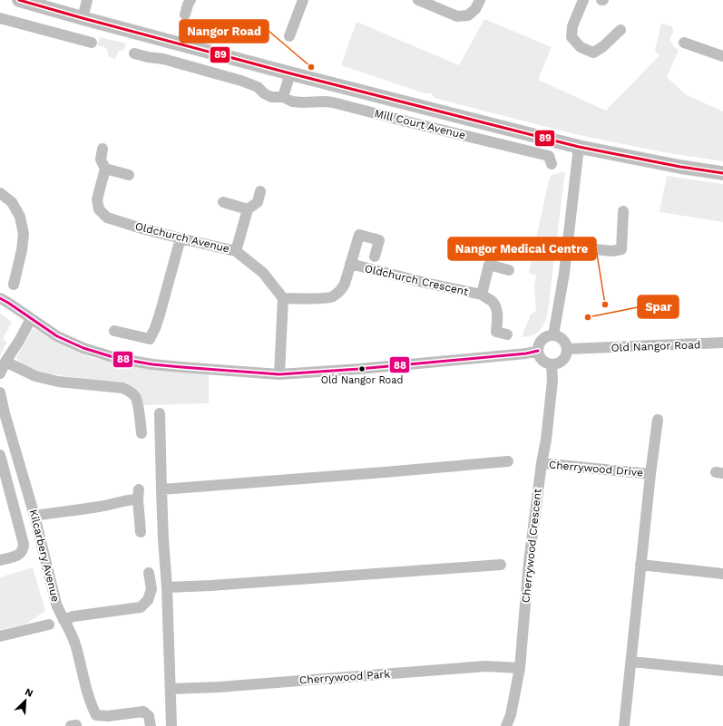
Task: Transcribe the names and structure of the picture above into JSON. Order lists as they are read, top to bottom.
{
  "streets": {
    "street": [
      "Mill Court Avenue",
      "Oldchurch Avenue",
      "Oldchurch Crescent",
      "Old Nangor Road",
      "Cherrywood Drive",
      "Cherrywood Crescent",
      "Kilcarbery Avenue",
      "Cherrywood Park"
    ]
  },
  "crossings": [
    ["Oldchurch Avenue", "Oldchurch Crescent"],
    ["Old Nangor Road", "Cherrywood Crescent"],
    ["Cherrywood Drive", "Cherrywood Crescent"],
    ["Cherrywood Crescent", "Cherrywood Park"]
  ],
  "places": [
    "Nangor Road",
    "Nangor Medical Centre",
    "Spar",
    "Old Nangor Road"
  ],
  "lines": ["transit line 89", "transit line 88"],
  "north": "top right"
}
